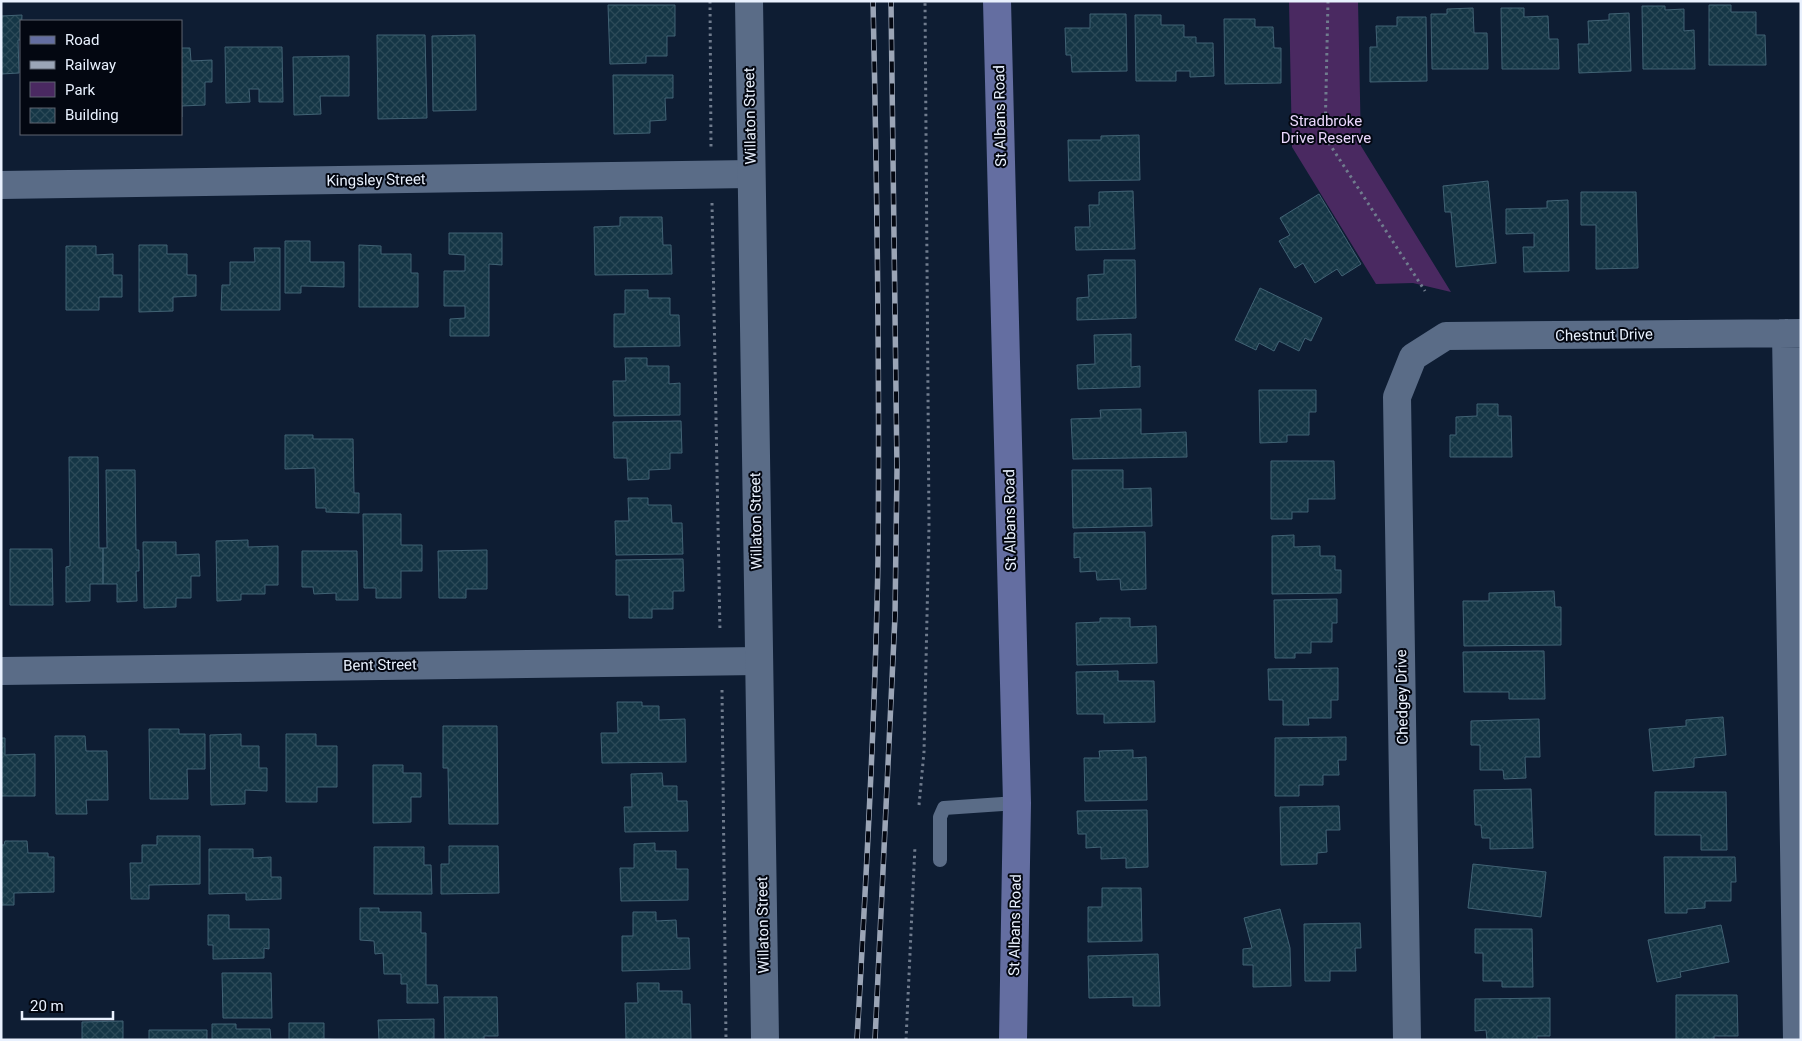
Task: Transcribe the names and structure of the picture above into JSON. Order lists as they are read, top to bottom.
{
  "streets": {
    "main road": ["St Albans Road"],
    "street": [
      "Willaton Street",
      "Kingsley Street",
      "Chestnut Drive",
      "Bent Street",
      "Chedgey Drive"
    ]
  },
  "crossings": [
    ["Willaton Street", "Kingsley Street"],
    ["Willaton Street", "Bent Street"],
    ["Chestnut Drive", "Chedgey Drive"]
  ],
  "parks": ["Stradbroke Drive Reserve"],
  "legend": [
    "Road",
    "Railway",
    "Park",
    "Building"
  ],
  "scale_bar": "20 m"
}
